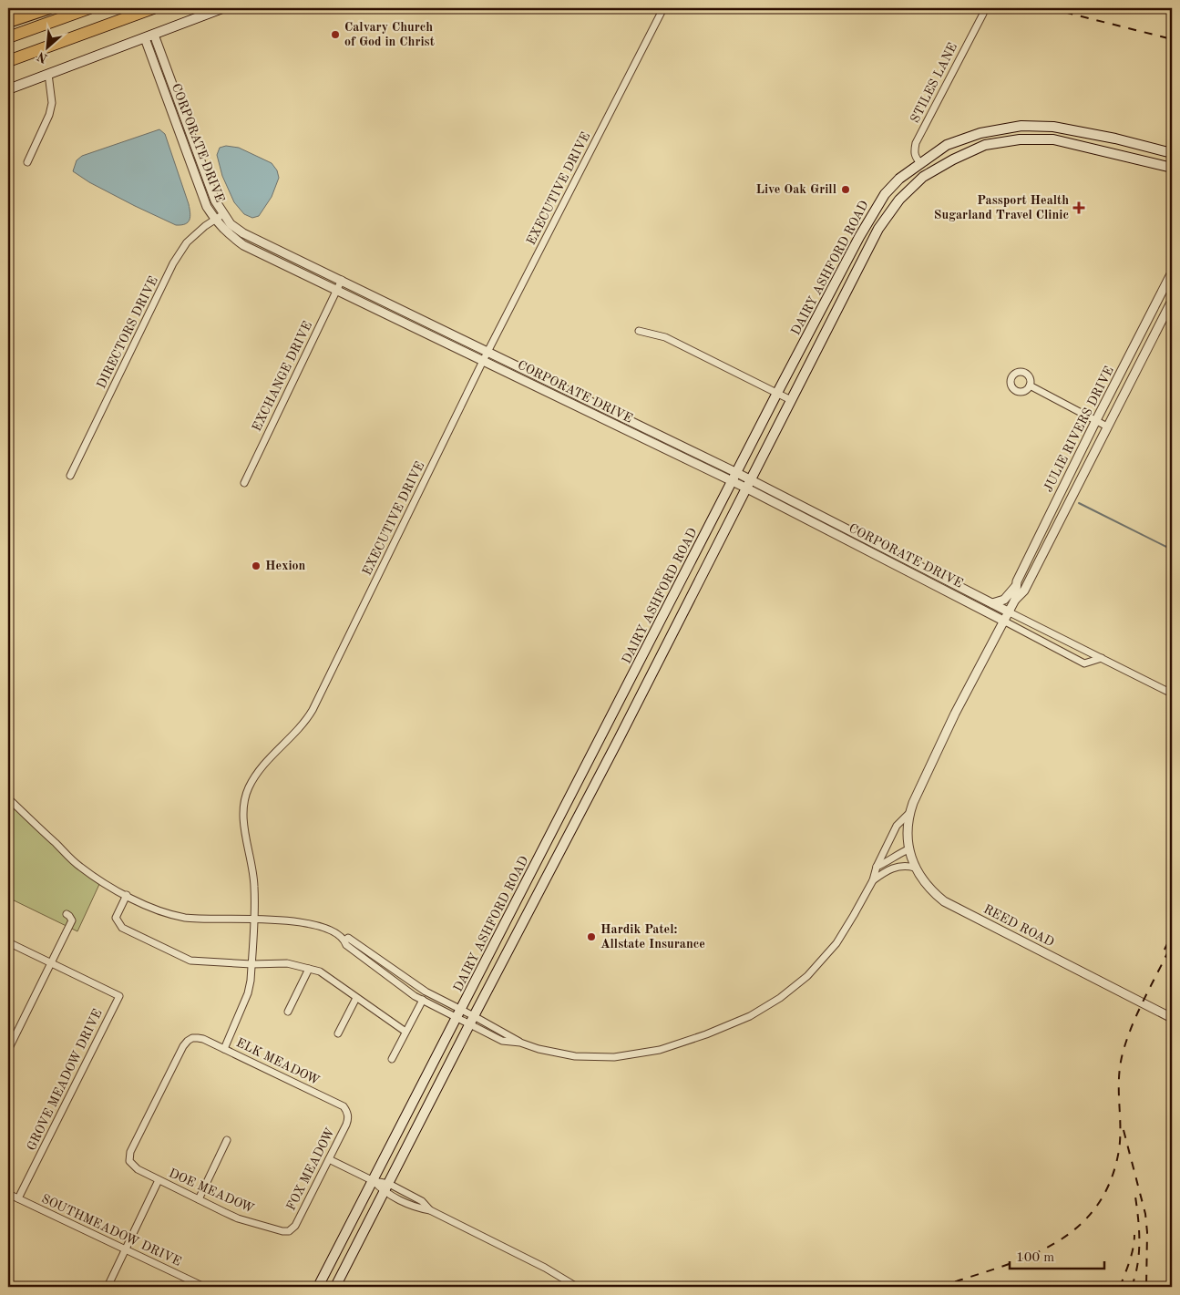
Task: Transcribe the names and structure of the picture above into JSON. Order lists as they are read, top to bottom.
{
  "streets": {
    "main road": ["DAIRY ASHFORD ROAD"],
    "street": [
      "STILES LANE",
      "CORPORATE DRIVE",
      "EXECUTIVE DRIVE",
      "DIRECTORS DRIVE",
      "EXCHANGE DRIVE",
      "JULIE RIVERS DRIVE",
      "REED ROAD",
      "ELK MEADOW",
      "GROVE MEADOW DRIVE",
      "FOX MEADOW",
      "DOE MEADOW",
      "SOUTHMEADOW DRIVE"
    ]
  },
  "crossings": [
    ["STILES LANE", "DAIRY ASHFORD ROAD"],
    ["CORPORATE DRIVE", "EXECUTIVE DRIVE"],
    ["CORPORATE DRIVE", "DAIRY ASHFORD ROAD"],
    ["CORPORATE DRIVE", "DIRECTORS DRIVE"],
    ["CORPORATE DRIVE", "EXCHANGE DRIVE"],
    ["CORPORATE DRIVE", "JULIE RIVERS DRIVE"],
    ["EXECUTIVE DRIVE", "ELK MEADOW"],
    ["DAIRY ASHFORD ROAD", "JULIE RIVERS DRIVE"],
    ["JULIE RIVERS DRIVE", "REED ROAD"],
    ["ELK MEADOW", "FOX MEADOW"],
    ["ELK MEADOW", "DOE MEADOW"],
    ["GROVE MEADOW DRIVE", "SOUTHMEADOW DRIVE"],
    ["FOX MEADOW", "DOE MEADOW"]
  ],
  "places": {
    "other": [
      "Calvary Church of God in Christ",
      "Live Oak Grill",
      "Hexion",
      "Hardik Patel: Allstate Insurance"
    ],
    "health": ["Passport Health Sugarland Travel Clinic"]
  },
  "scale_bar": "100 m",
  "north": "bottom left"
}
